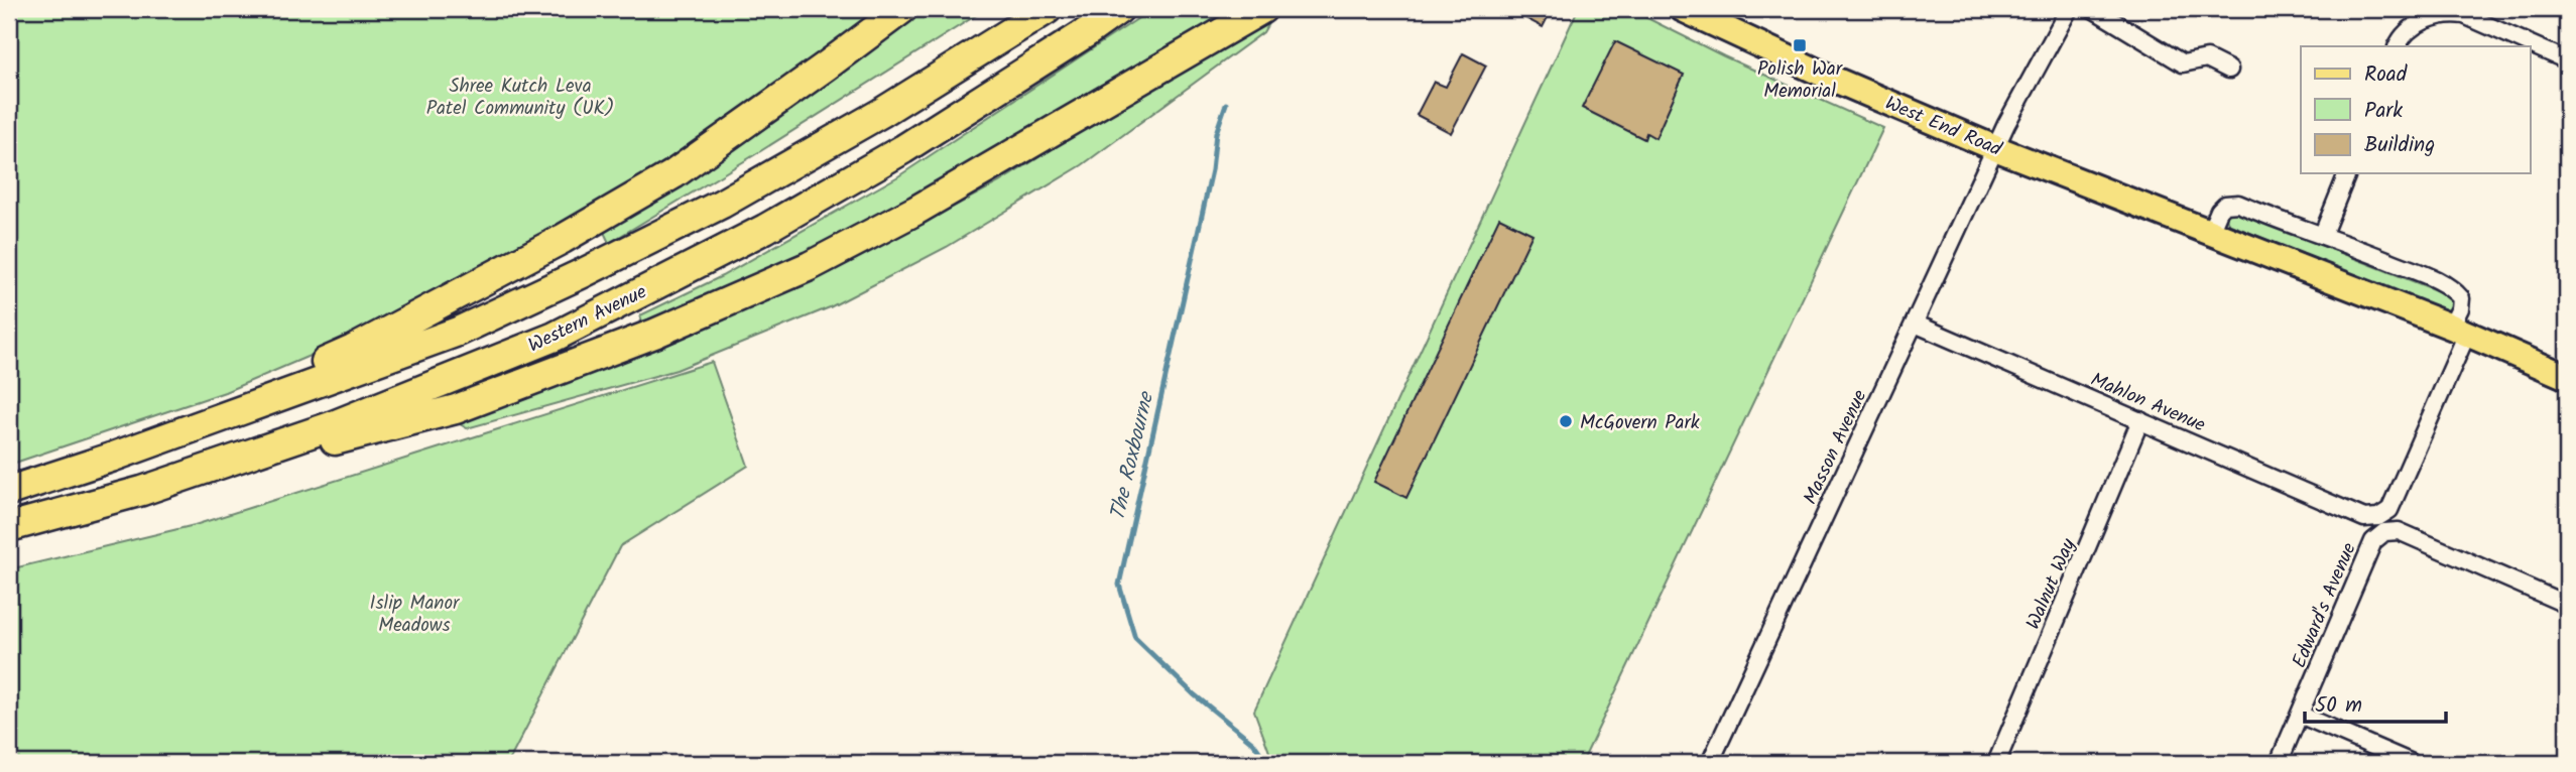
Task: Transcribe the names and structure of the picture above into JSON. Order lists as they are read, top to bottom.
{
  "streets": {
    "highway": ["Western Avenue"],
    "main road": ["West End Road"],
    "street": [
      "Mahlon Avenue",
      "Masson Avenue",
      "Walnut Way",
      "Edward's Avenue"
    ]
  },
  "crossings": [
    ["West End Road", "Mahlon Avenue"],
    ["West End Road", "Masson Avenue"],
    ["Mahlon Avenue", "Masson Avenue"],
    ["Mahlon Avenue", "Walnut Way"]
  ],
  "water": ["The Roxbourne"],
  "parks": ["Shree Kutch Leva Patel Community (UK)", "Islip Manor Meadows"],
  "places": {
    "transit": ["Polish War Memorial"],
    "other": ["McGovern Park"]
  },
  "legend": ["Road", "Park", "Building"],
  "scale_bar": "50 m"
}
